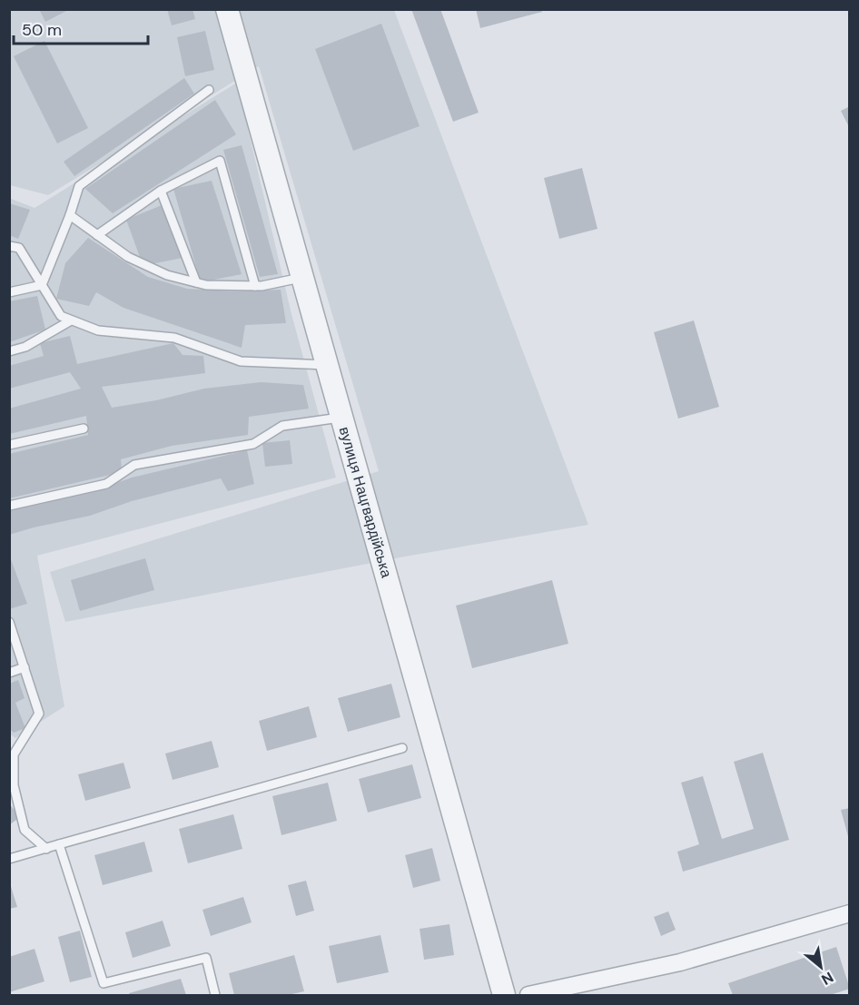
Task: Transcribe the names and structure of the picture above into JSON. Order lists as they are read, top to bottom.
{
  "streets": {
    "street": ["вулиця Нацгвардійська"]
  },
  "scale_bar": "50 m",
  "north": "bottom right"
}
